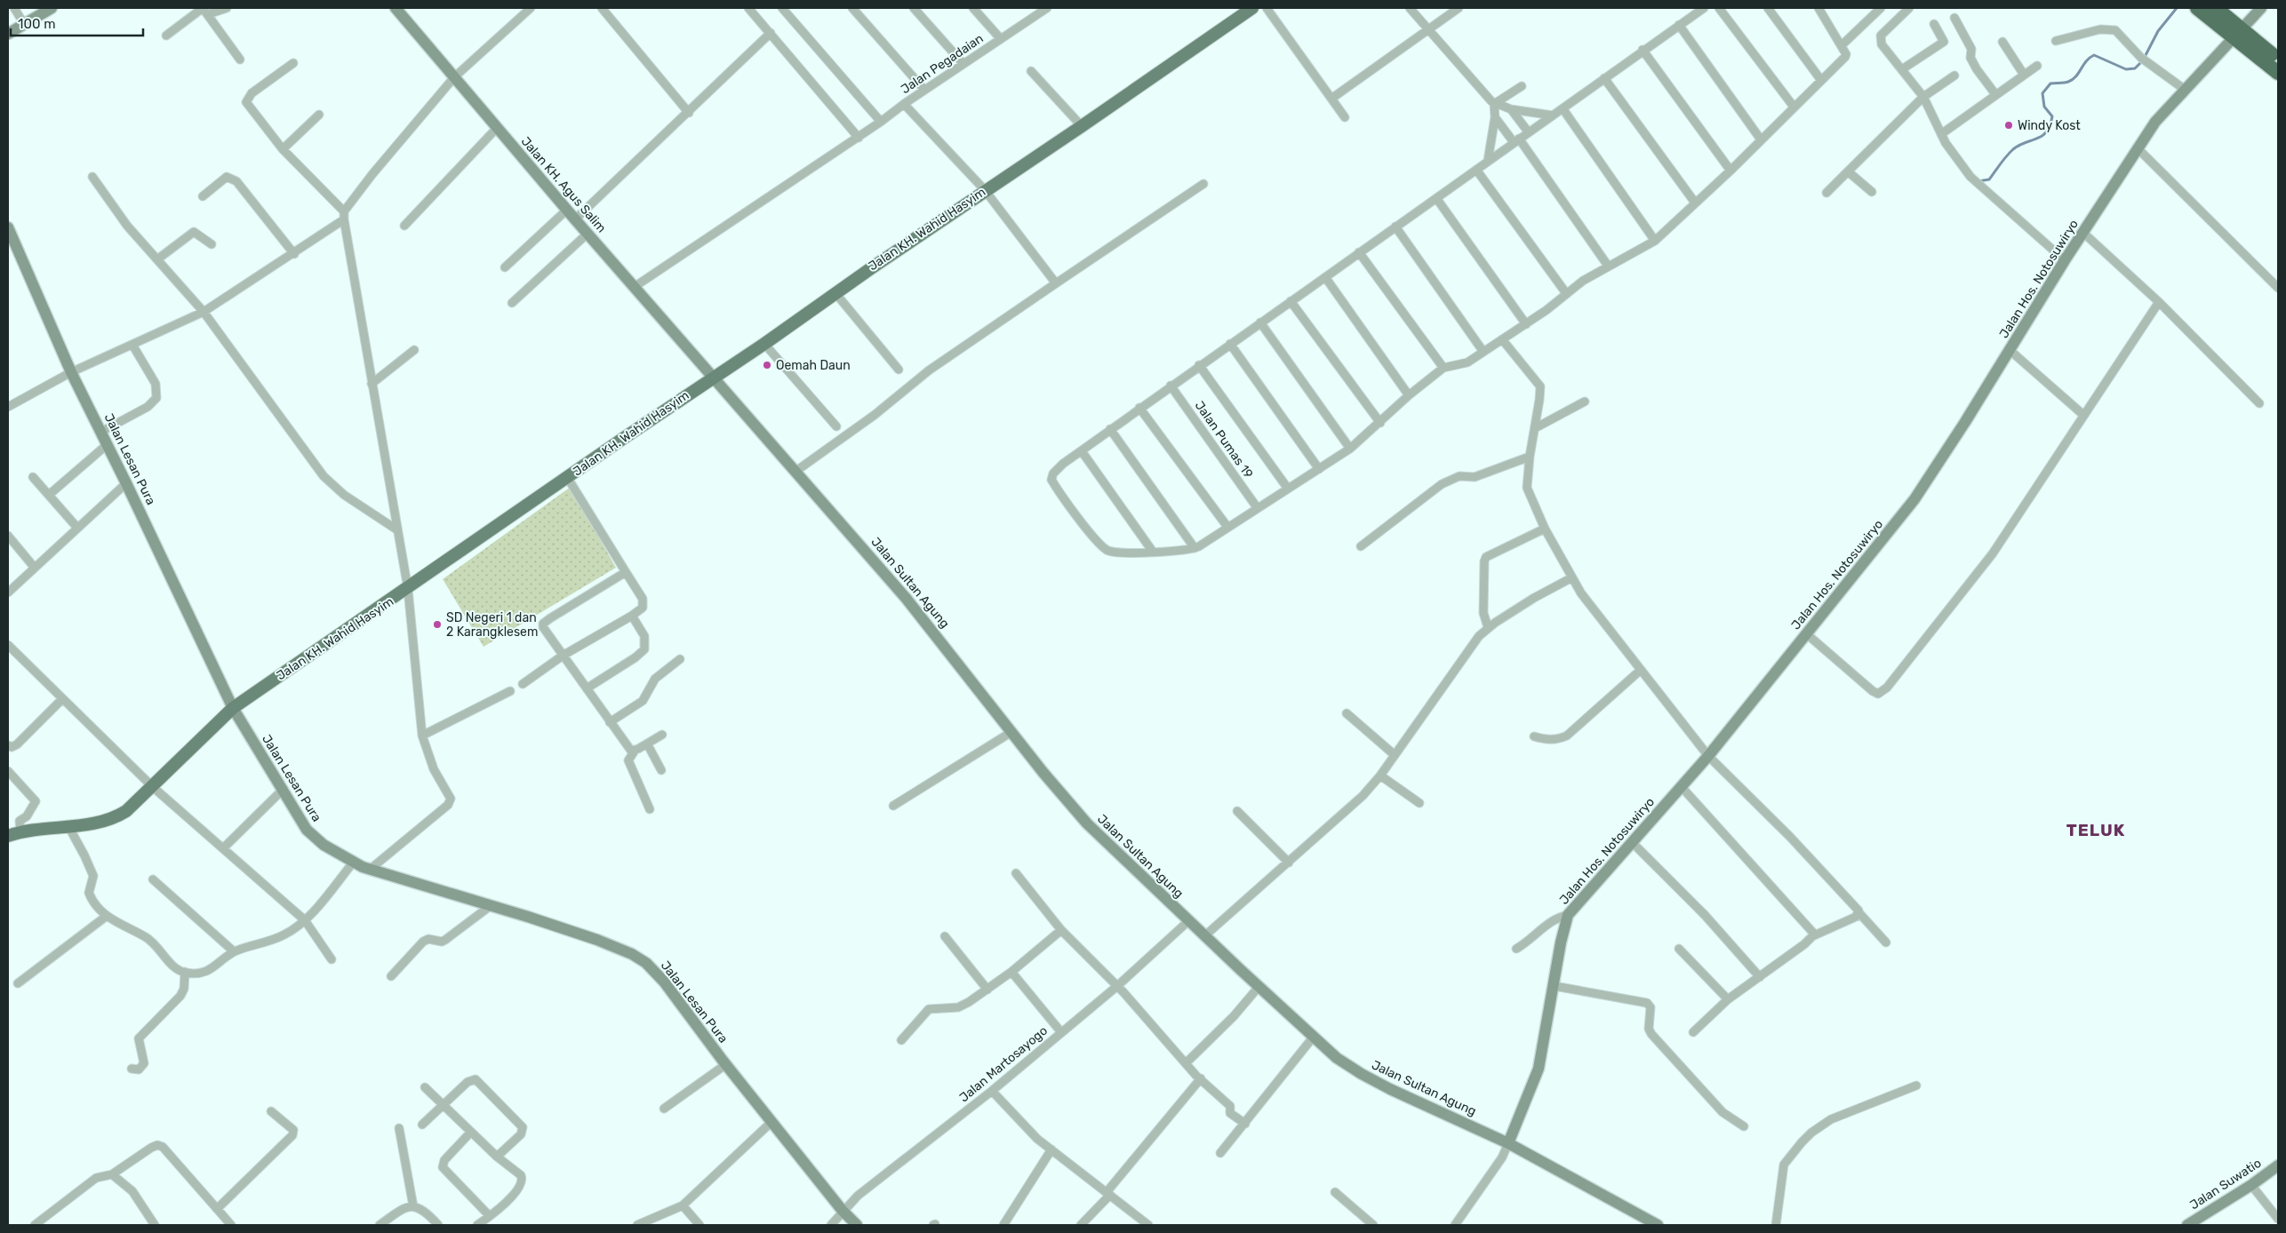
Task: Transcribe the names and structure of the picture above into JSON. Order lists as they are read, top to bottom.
{
  "streets": {
    "main road": ["Jalan KH. Wahid Hasyim"],
    "street": [
      "Jalan Pegadaian",
      "Jalan KH. Agus Salim",
      "Jalan Hos. Notosuwiryo",
      "Jalan Pumas 19",
      "Jalan Lesan Pura",
      "Jalan Sultan Agung",
      "Jalan Martosayogo",
      "Jalan Suwatio"
    ]
  },
  "crossings": [
    ["Jalan Pegadaian", "Jalan KH. Wahid Hasyim"],
    ["Jalan KH. Agus Salim", "Jalan KH. Wahid Hasyim"],
    ["Jalan KH. Agus Salim", "Jalan Sultan Agung"],
    ["Jalan KH. Wahid Hasyim", "Jalan Lesan Pura"],
    ["Jalan KH. Wahid Hasyim", "Jalan Sultan Agung"],
    ["Jalan Hos. Notosuwiryo", "Jalan Sultan Agung"],
    ["Jalan Lesan Pura", "Jalan Martosayogo"],
    ["Jalan Sultan Agung", "Jalan Martosayogo"]
  ],
  "districts": ["TELUK"],
  "places": ["Windy Kost", "Oemah Daun", "SD Negeri 1 dan 2 Karangklesem"],
  "scale_bar": "100 m"
}
